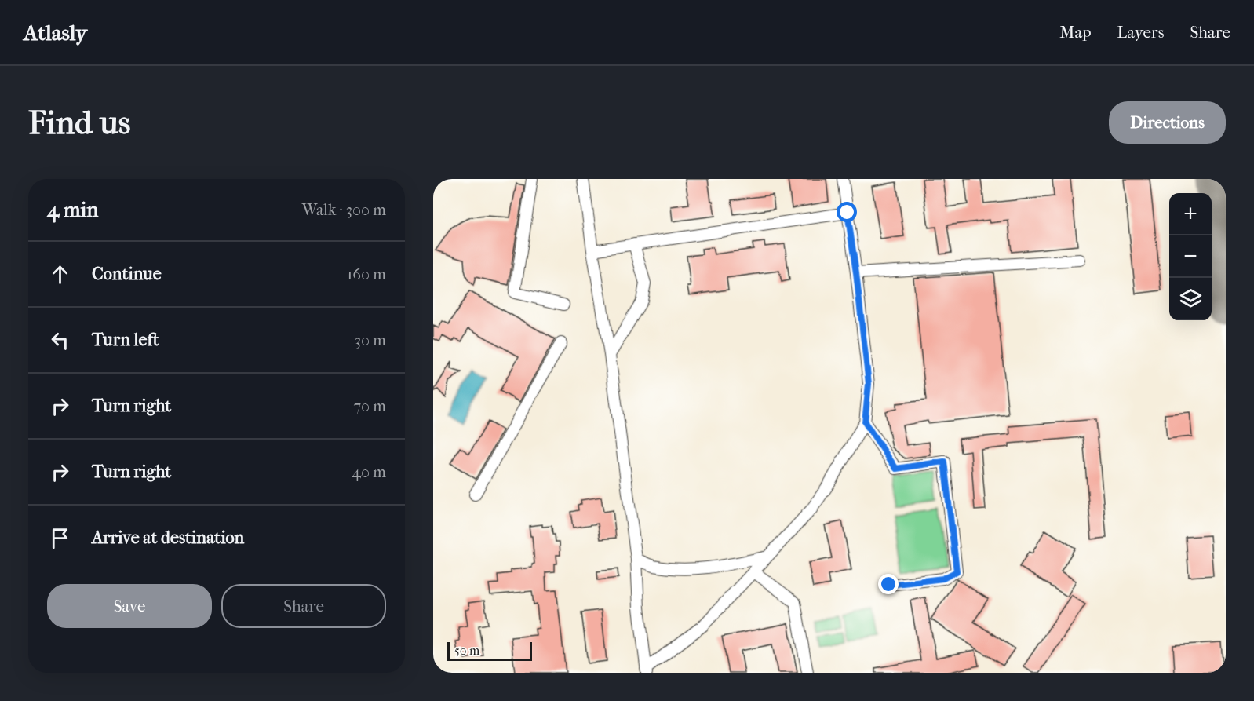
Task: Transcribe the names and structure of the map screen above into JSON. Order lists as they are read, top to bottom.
{
  "scale_bar": "50 m",
  "page": {
    "header": "Atlasly",
    "nav": ["Map", "Layers", "Share"],
    "buttons": [
      "Directions",
      ["Save", "Share"]
    ],
    "title": "Find us",
    "heading": ["4 min", "Walk · 300 m"],
    "map_buttons": ["+", "−"],
    "list": [
      ["Continue", "160 m"],
      ["Turn left", "30 m"],
      ["Turn right", "70 m"],
      ["Turn right", "40 m"],
      "Arrive at destination"
    ],
    "scale": "50 m"
  }
}
